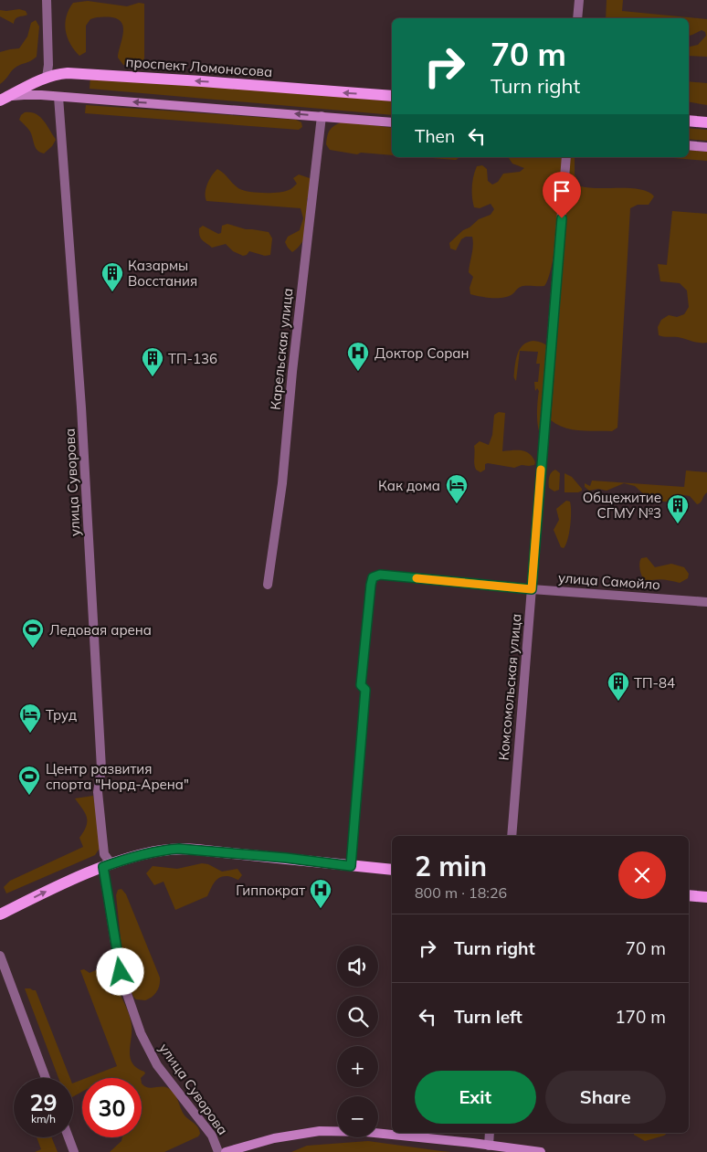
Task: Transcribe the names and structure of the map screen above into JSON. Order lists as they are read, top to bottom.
{
  "streets": {
    "main road": ["проспект Ломоносова"],
    "street": [
      "Карельская улица",
      "улица Суворова",
      "улица Самойло",
      "Комсомольская улица"
    ]
  },
  "crossings": [
    ["проспект Ломоносова", "Карельская улица"],
    ["проспект Ломоносова", "улица Суворова"],
    ["улица Самойло", "Комсомольская улица"]
  ],
  "one_way": ["проспект Ломоносова"],
  "places": {
    "building": [
      "Казармы Восстания",
      "ТП-136",
      "Общежитие СГМУ №3",
      "ТП-84"
    ],
    "hospital": ["Доктор Соран", "Гиппократ"],
    "hotel": ["Как дома", "Труд"],
    "sports": ["Ледовая арена", "Центр развития спорта \"Норд-Арена\""]
  },
  "page": {
    "turn": ["70 m", "Turn right"],
    "then": "Then",
    "heading": ["2 min", "800 m · 18:26"],
    "list": [
      {
        "name": "Turn right",
        "value": "70 m"
      },
      {
        "name": "Turn left",
        "value": "170 m"
      }
    ],
    "map_buttons": ["+", "−"],
    "buttons": ["Exit", "Share"],
    "speed": "29 km/h",
    "limit": "30"
  }
}
